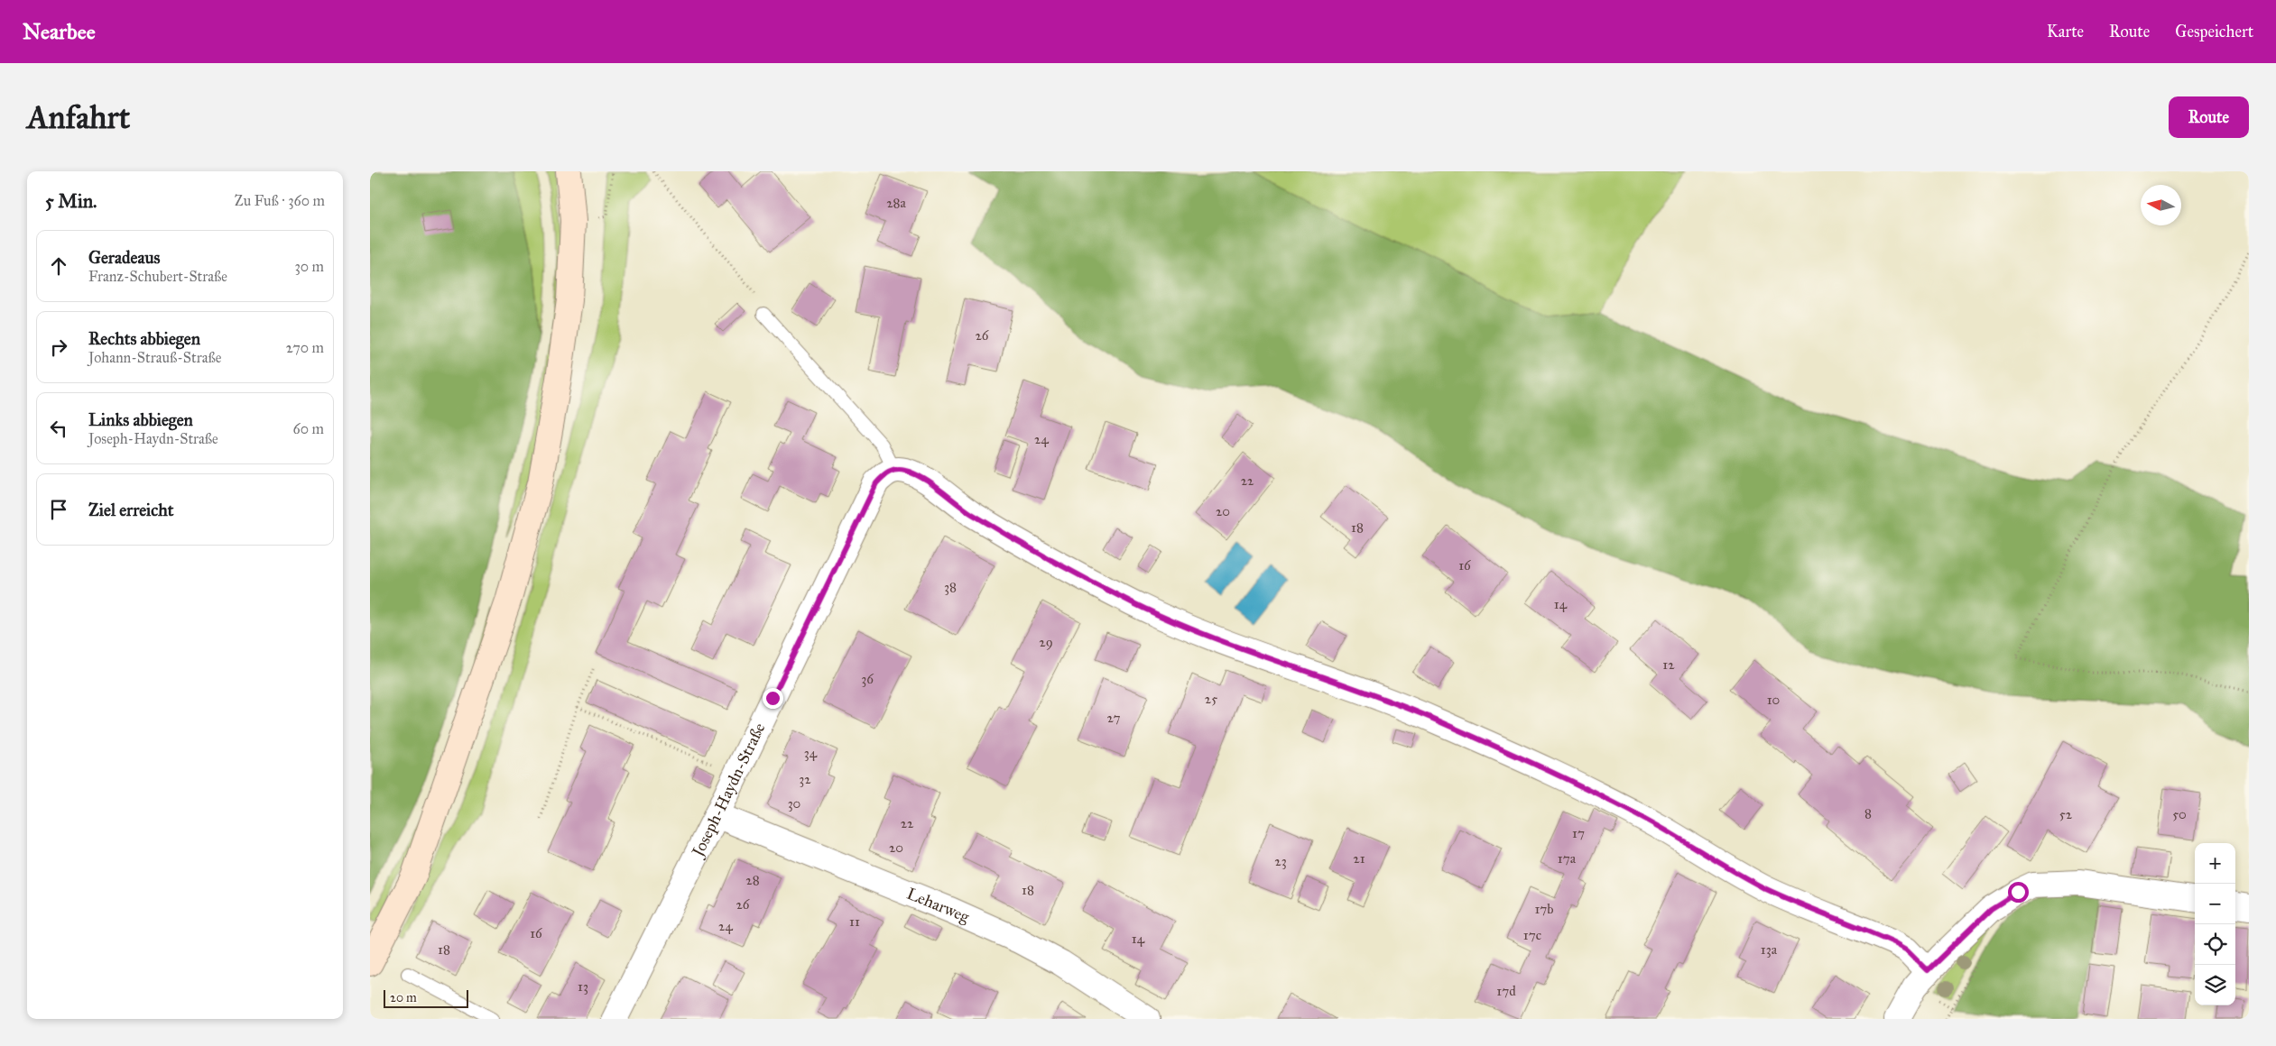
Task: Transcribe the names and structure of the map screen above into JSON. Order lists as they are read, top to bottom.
{
  "streets": {
    "street": ["Joseph-Haydn-Straße", "Leharweg"]
  },
  "crossings": [
    ["Joseph-Haydn-Straße", "Leharweg"]
  ],
  "house_numbers": [
    "28a",
    "26",
    "24",
    "22",
    "20",
    "18",
    "16",
    "38",
    "14",
    "29",
    "12",
    "36",
    "25",
    "10",
    "27",
    "34",
    "32",
    "30",
    "8",
    "52",
    "50",
    "22",
    "17",
    "20",
    "21",
    "17a",
    "23",
    "28",
    "18",
    "26",
    "17b",
    "11",
    "24",
    "16",
    "17c",
    "14",
    "18",
    "13a",
    "13",
    "17d"
  ],
  "scale_bar": "20 m",
  "north": "left",
  "page": {
    "header": "Nearbee",
    "nav": ["Karte", "Route", "Gespeichert"],
    "buttons": "Route",
    "title": "Anfahrt",
    "heading": ["5 Min.", "Zu Fuß · 360 m"],
    "list": [
      ["Geradeaus", "Franz-Schubert-Straße", "30 m"],
      ["Rechts abbiegen", "Johann-Strauß-Straße", "270 m"],
      ["Links abbiegen", "Joseph-Haydn-Straße", "60 m"],
      "Ziel erreicht"
    ],
    "map_buttons": ["+", "−"],
    "scale": "20 m"
  }
}
